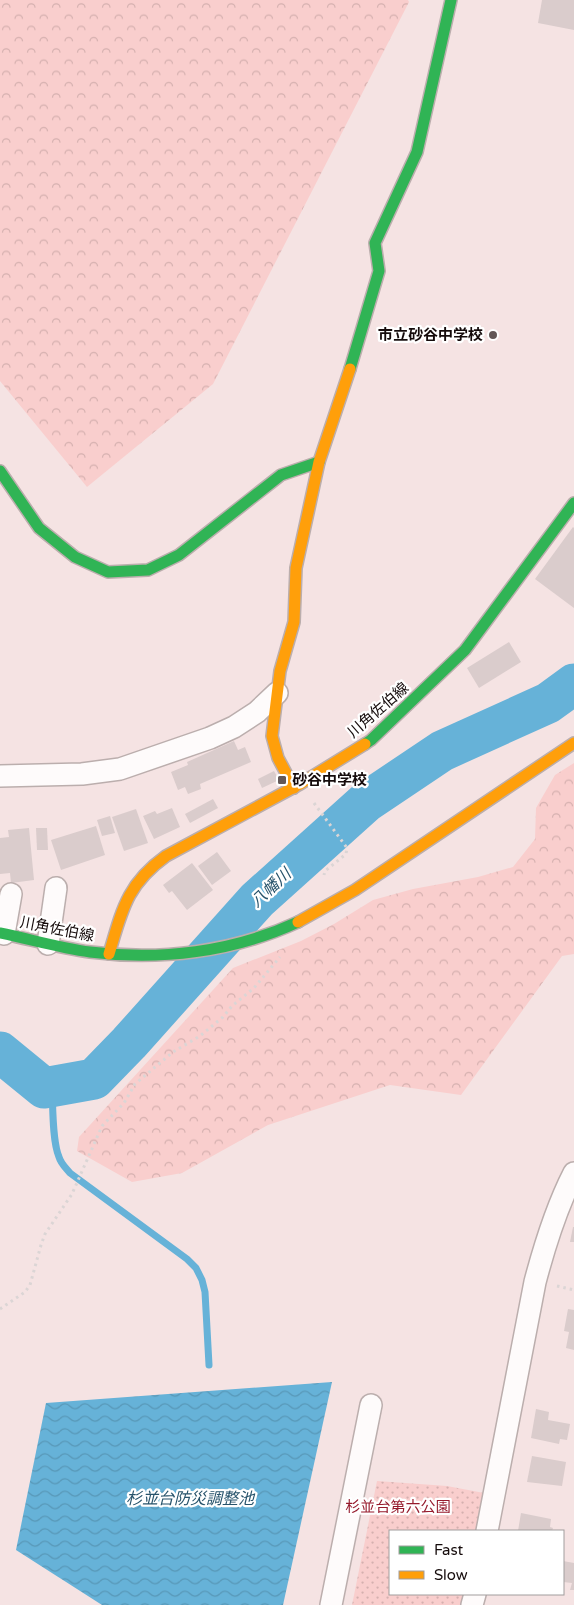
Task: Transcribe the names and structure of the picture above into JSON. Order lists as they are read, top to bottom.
{
  "streets": {
    "main road": ["川角佐伯線"]
  },
  "water": ["八幡川", "杉並台防災調整池"],
  "parks": ["杉並台第六公園"],
  "places": {
    "other": ["市立砂谷中学校"],
    "transit": ["砂谷中学校"]
  },
  "legend": ["Fast", "Slow"]
}
